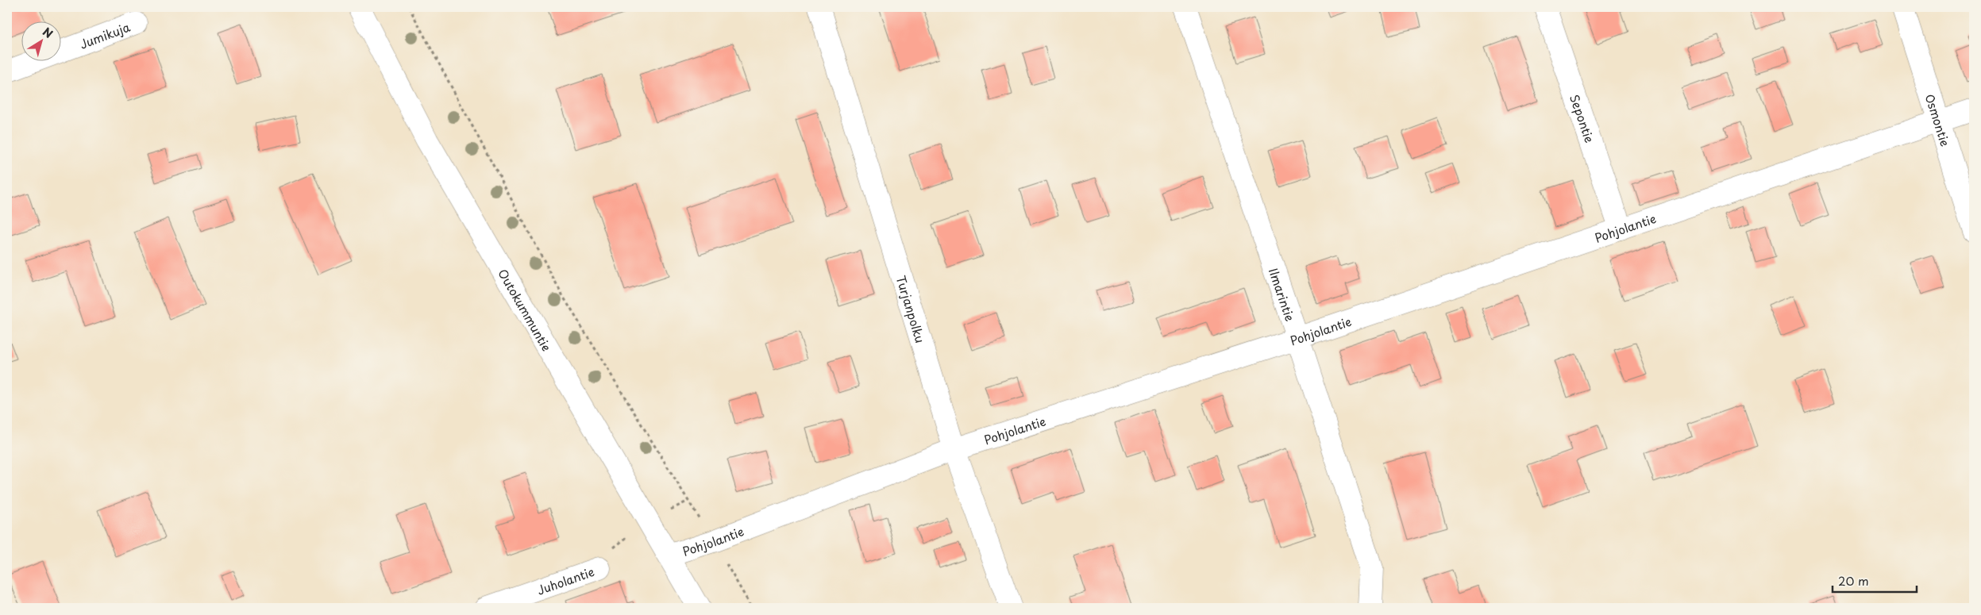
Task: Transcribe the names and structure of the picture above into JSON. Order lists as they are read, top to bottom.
{
  "streets": {
    "street": [
      "Jumikuja",
      "Sepontie",
      "Osmontie",
      "Pohjolantie",
      "Ilmarintie",
      "Turjanpolku",
      "Outokummuntie",
      "Juholantie"
    ]
  },
  "crossings": [
    ["Sepontie", "Pohjolantie"],
    ["Osmontie", "Pohjolantie"],
    ["Pohjolantie", "Ilmarintie"],
    ["Pohjolantie", "Turjanpolku"],
    ["Pohjolantie", "Outokummuntie"]
  ],
  "scale_bar": "20 m",
  "north": "top right"
}
